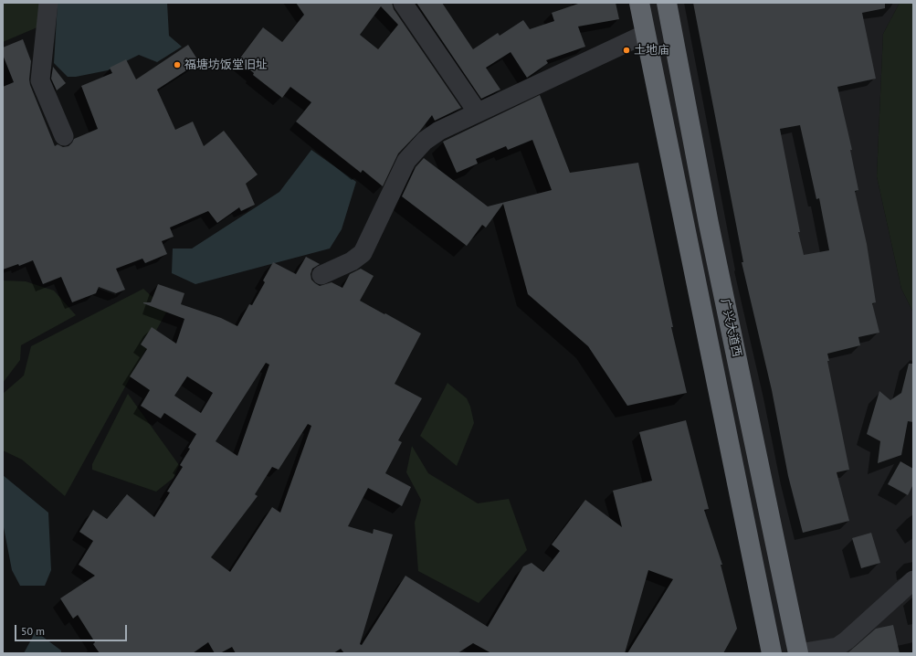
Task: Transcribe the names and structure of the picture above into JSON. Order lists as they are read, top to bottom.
{
  "streets": {
    "highway": ["广兴大道西"]
  },
  "places": ["土地庙", "福塘坊饭堂旧址"],
  "scale_bar": "50 m"
}
